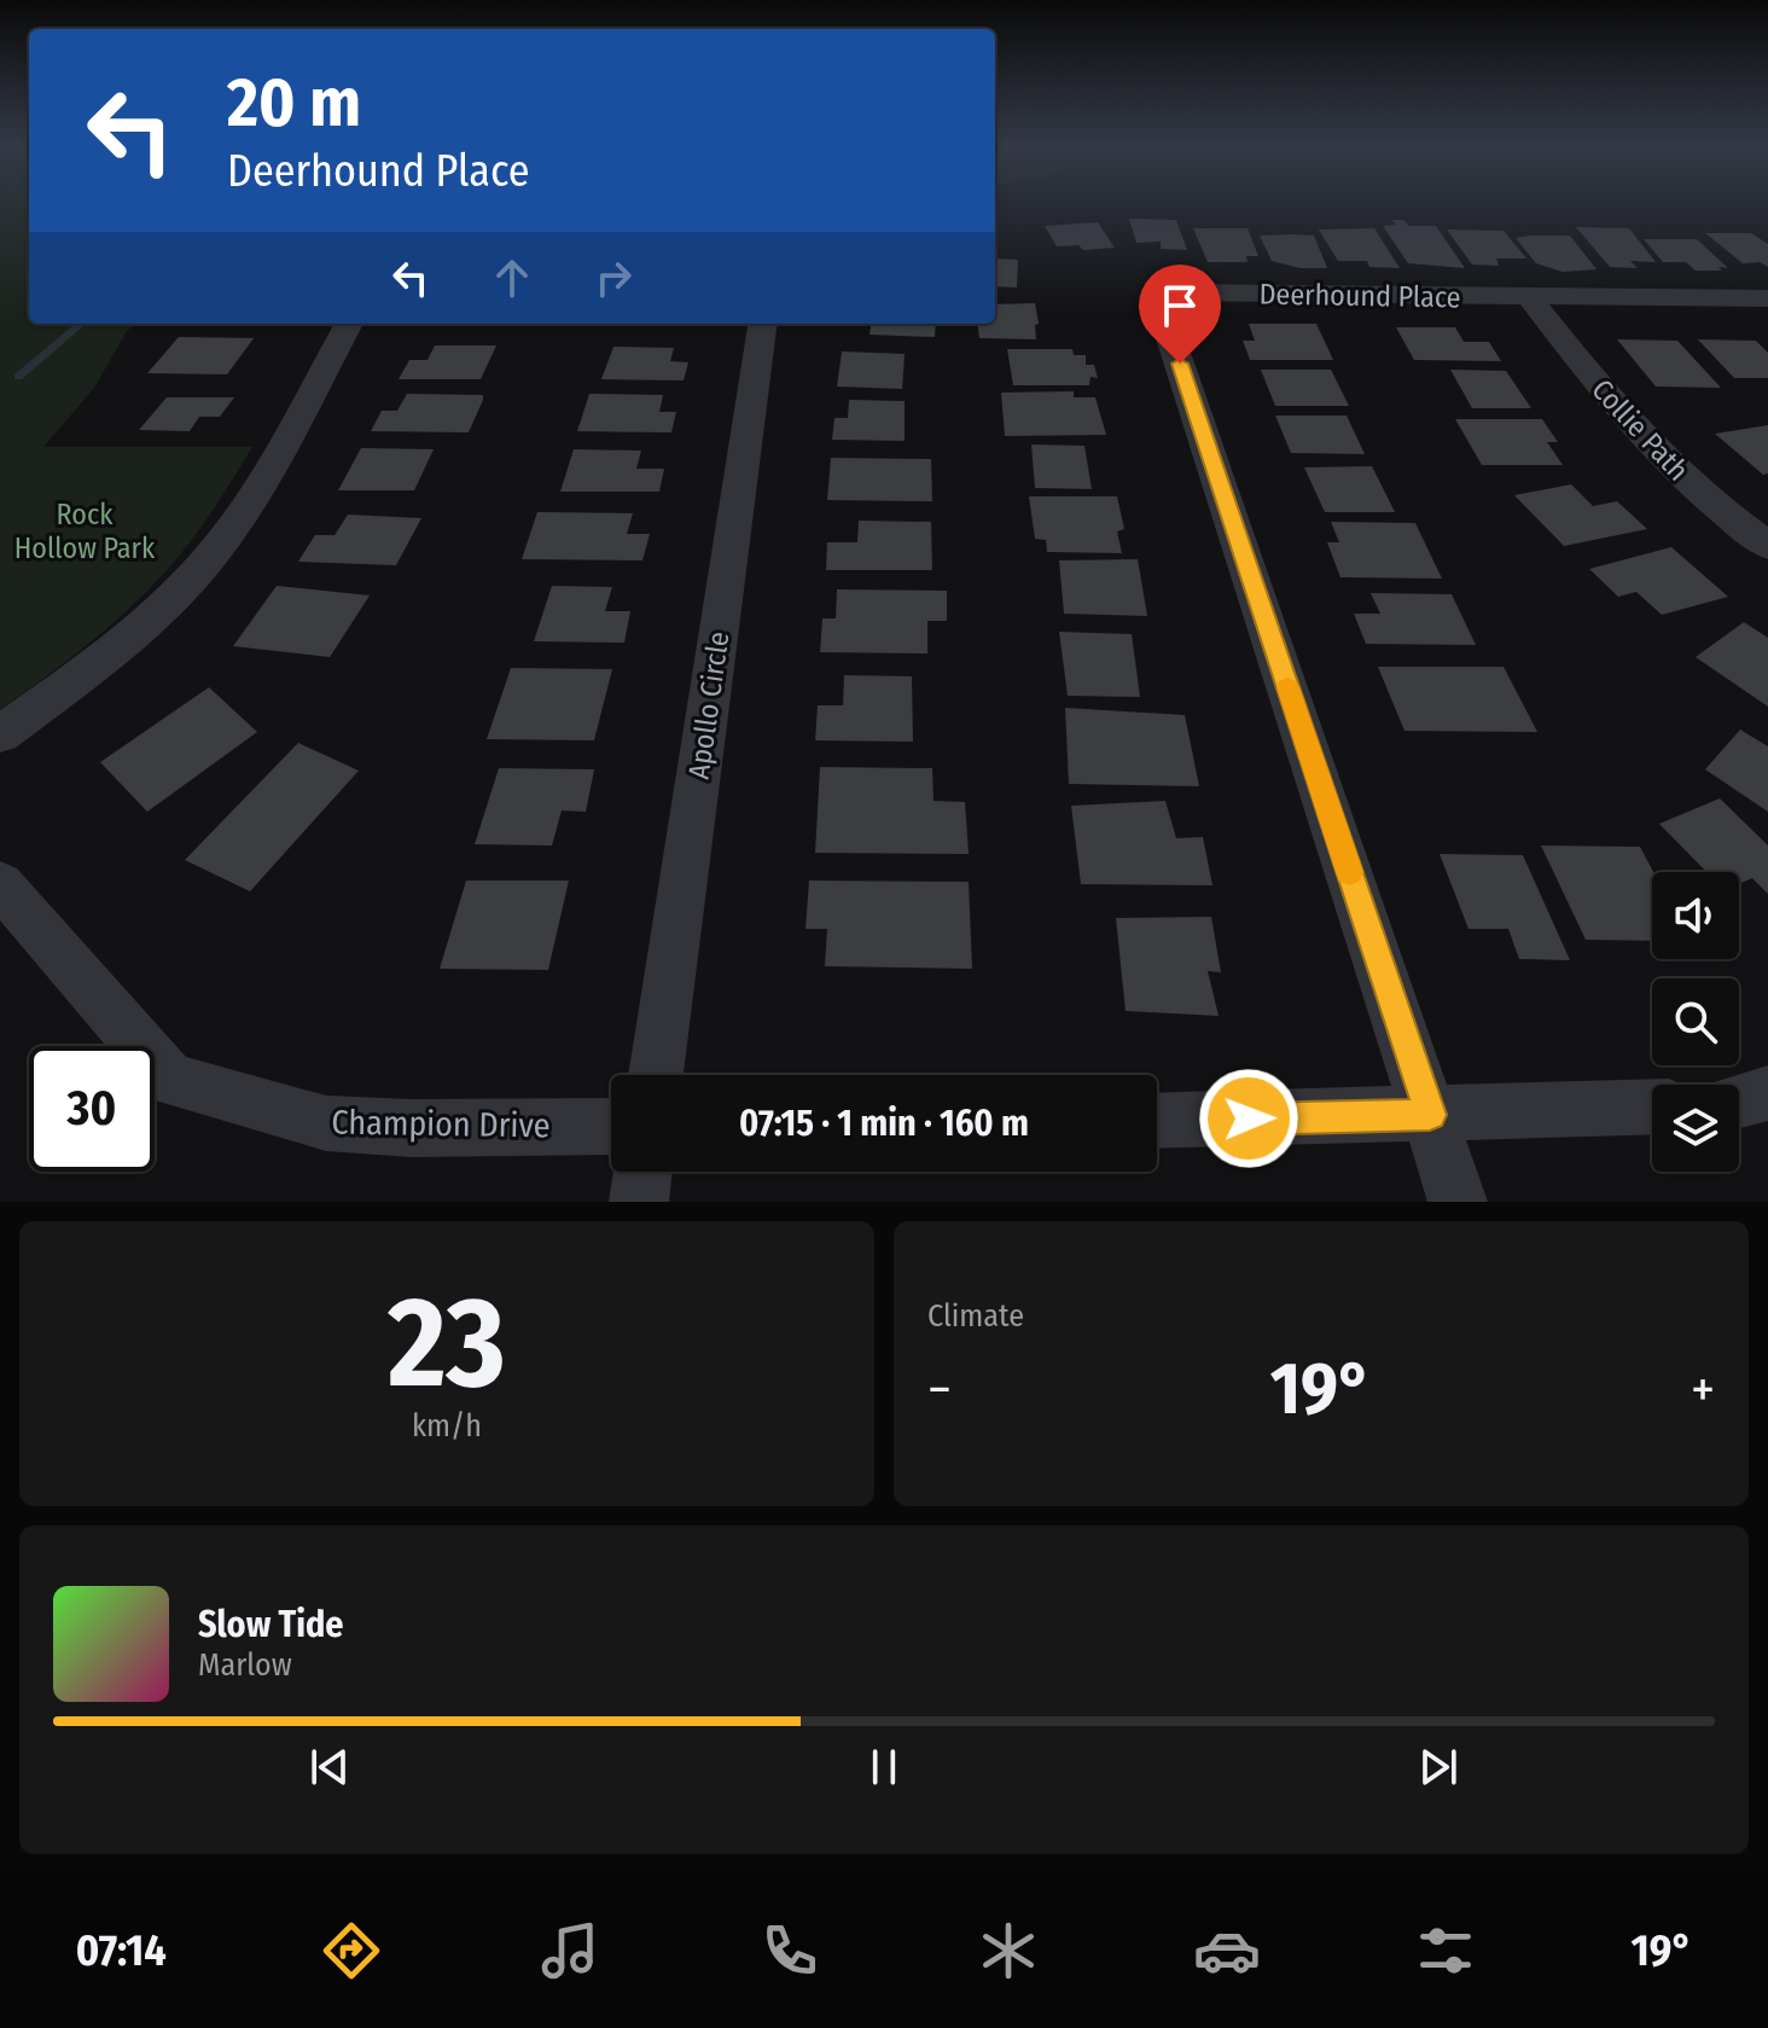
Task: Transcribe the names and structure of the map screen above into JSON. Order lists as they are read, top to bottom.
{
  "streets": {
    "street": [
      "Deerhound Place",
      "Collie Path",
      "Apollo Circle",
      "Champion Drive"
    ]
  },
  "crossings": [
    ["Deerhound Place", "Collie Path"]
  ],
  "parks": ["Rock Hollow Park"],
  "page": {
    "turn": ["20 m", "Deerhound Place"],
    "limit": "30",
    "trip": "07:15 · 1 min · 160 m",
    "tile": [
      ["23", "km/h"],
      "Climate"
    ],
    "heat": ["−", "19°", "+"],
    "song": ["Slow Tide", "Marlow"],
    "tabs": ["07:14", "19°"]
  }
}
